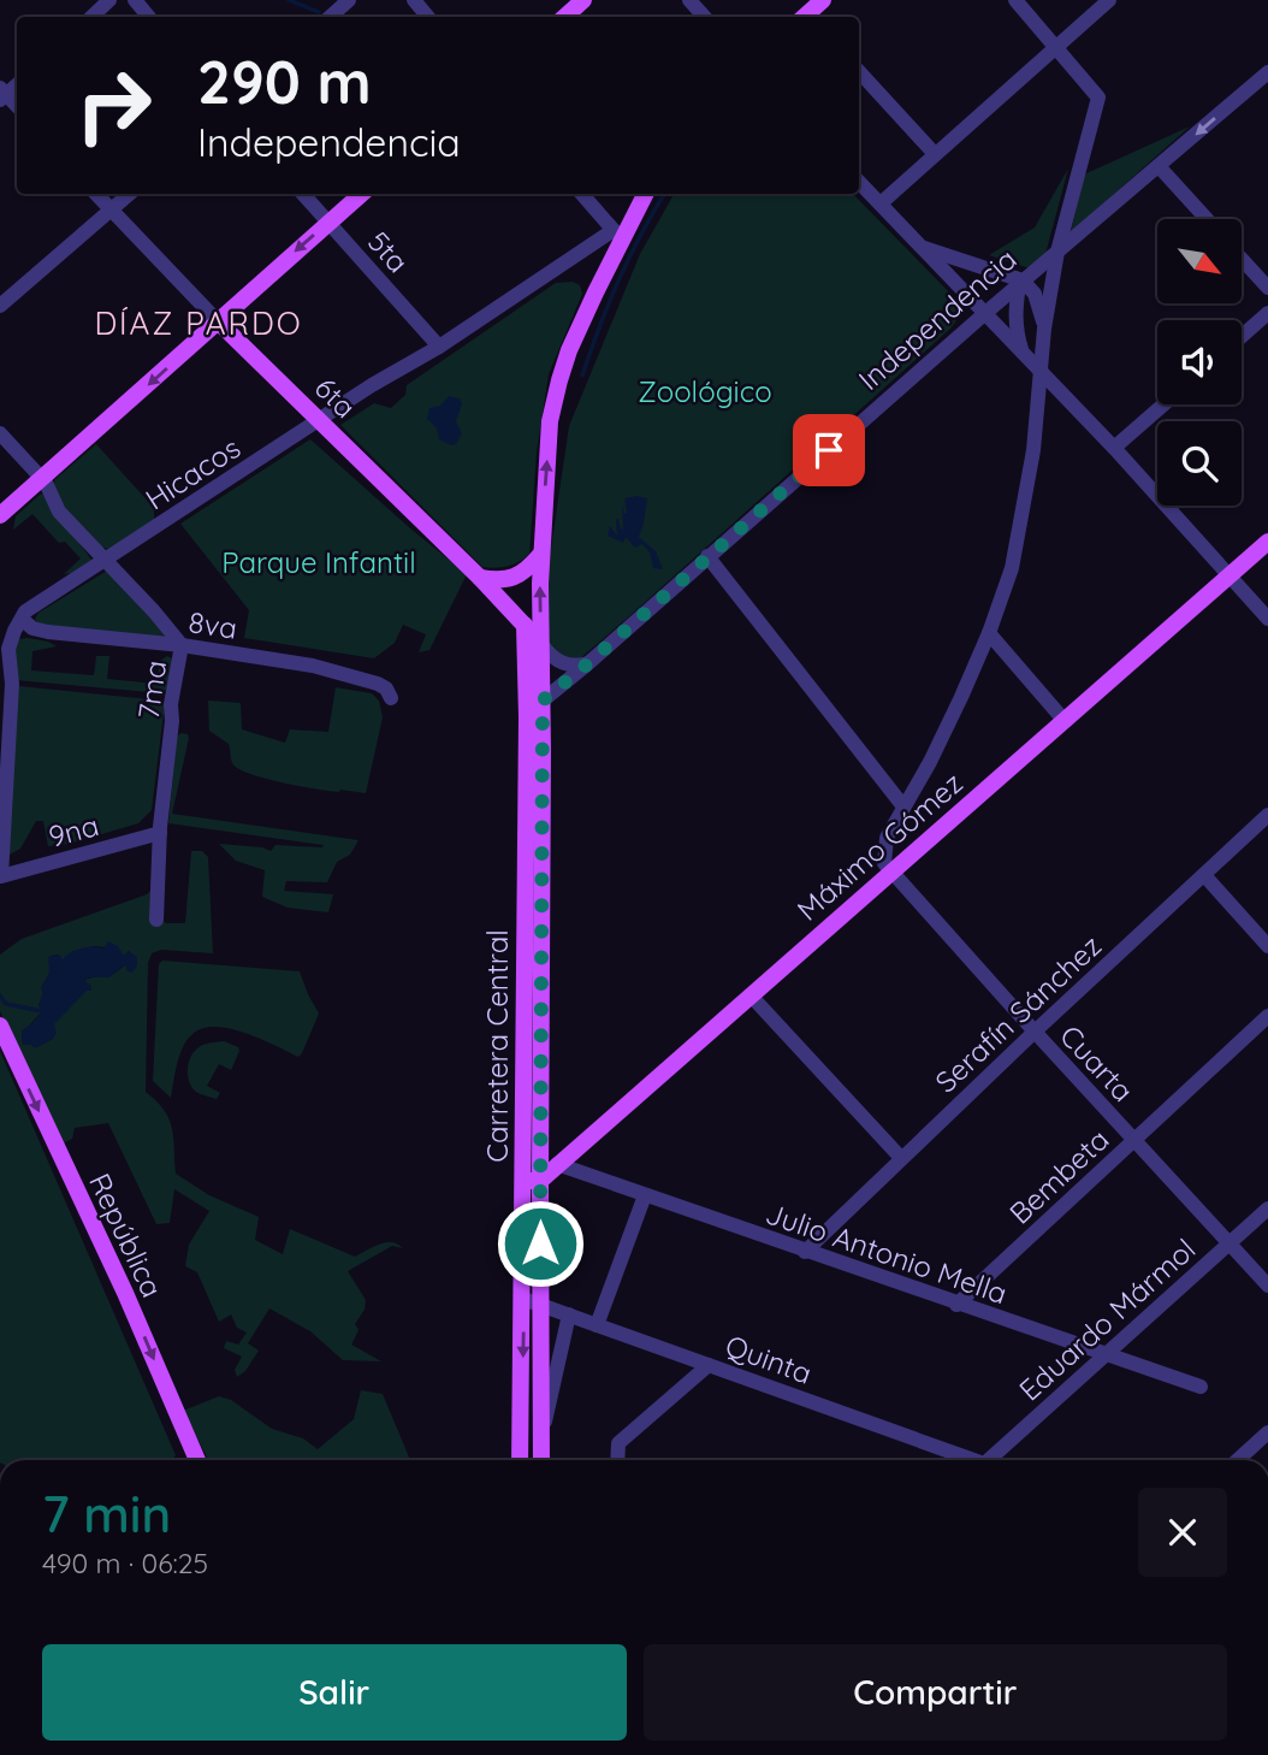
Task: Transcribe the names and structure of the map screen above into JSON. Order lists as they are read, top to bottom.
{
  "streets": {
    "main road": [
      "6ta",
      "Máximo Gómez",
      "Carretera Central",
      "República"
    ],
    "street": [
      "5ta",
      "Independencia",
      "Hicacos",
      "8va",
      "7ma",
      "9na",
      "Serafín Sánchez",
      "Cuarta",
      "Bembeta",
      "Julio Antonio Mella",
      "Eduardo Mármol",
      "Quinta"
    ]
  },
  "crossings": [
    ["5ta", "Hicacos"],
    ["Independencia", "Carretera Central"],
    ["6ta", "Hicacos"],
    ["6ta", "Carretera Central"],
    ["Hicacos", "8va"],
    ["Hicacos", "7ma"],
    ["Hicacos", "Carretera Central"],
    ["8va", "7ma"],
    ["7ma", "9na"],
    ["Máximo Gómez", "Carretera Central"],
    ["Máximo Gómez", "Cuarta"],
    ["Máximo Gómez", "Julio Antonio Mella"],
    ["Serafín Sánchez", "Cuarta"],
    ["Serafín Sánchez", "Julio Antonio Mella"],
    ["Carretera Central", "Quinta"],
    ["Cuarta", "Bembeta"],
    ["Cuarta", "Eduardo Mármol"],
    ["Bembeta", "Julio Antonio Mella"],
    ["Julio Antonio Mella", "Eduardo Mármol"]
  ],
  "one_way": ["República"],
  "districts": ["DÍAZ PARDO"],
  "parks": ["Zoológico", "Parque Infantil"],
  "north": "bottom right",
  "page": {
    "turn": ["290 m", "Independencia"],
    "heading": ["7 min", "490 m · 06:25"],
    "buttons": ["Salir", "Compartir"]
  }
}
